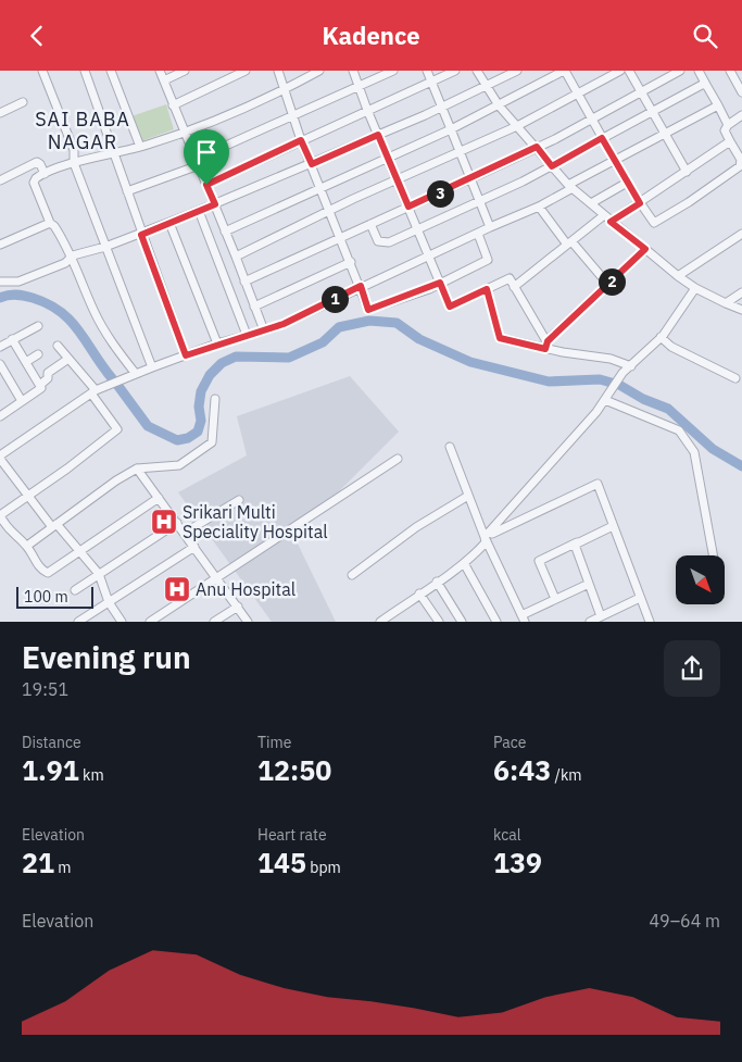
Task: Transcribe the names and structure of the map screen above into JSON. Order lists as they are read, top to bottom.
{
  "districts": ["SAI BABA NAGAR"],
  "places": {
    "hospital": ["Srikari Multi Speciality Hospital", "Anu Hospital"]
  },
  "scale_bar": "100 m",
  "north": "bottom right",
  "page": {
    "header": "Kadence",
    "pins": ["3", "2", "1"],
    "scale": "100 m",
    "heading": ["Evening run", "19:51"],
    "stats": [
      ["Distance", "1.91 km"],
      ["Time", "12:50"],
      ["Pace", "6:43 /km"],
      ["Elevation", "21 m"],
      ["Heart rate", "145 bpm"],
      ["kcal", "139"]
    ],
    "chart": ["Elevation", "49–64 m"]
  }
}
